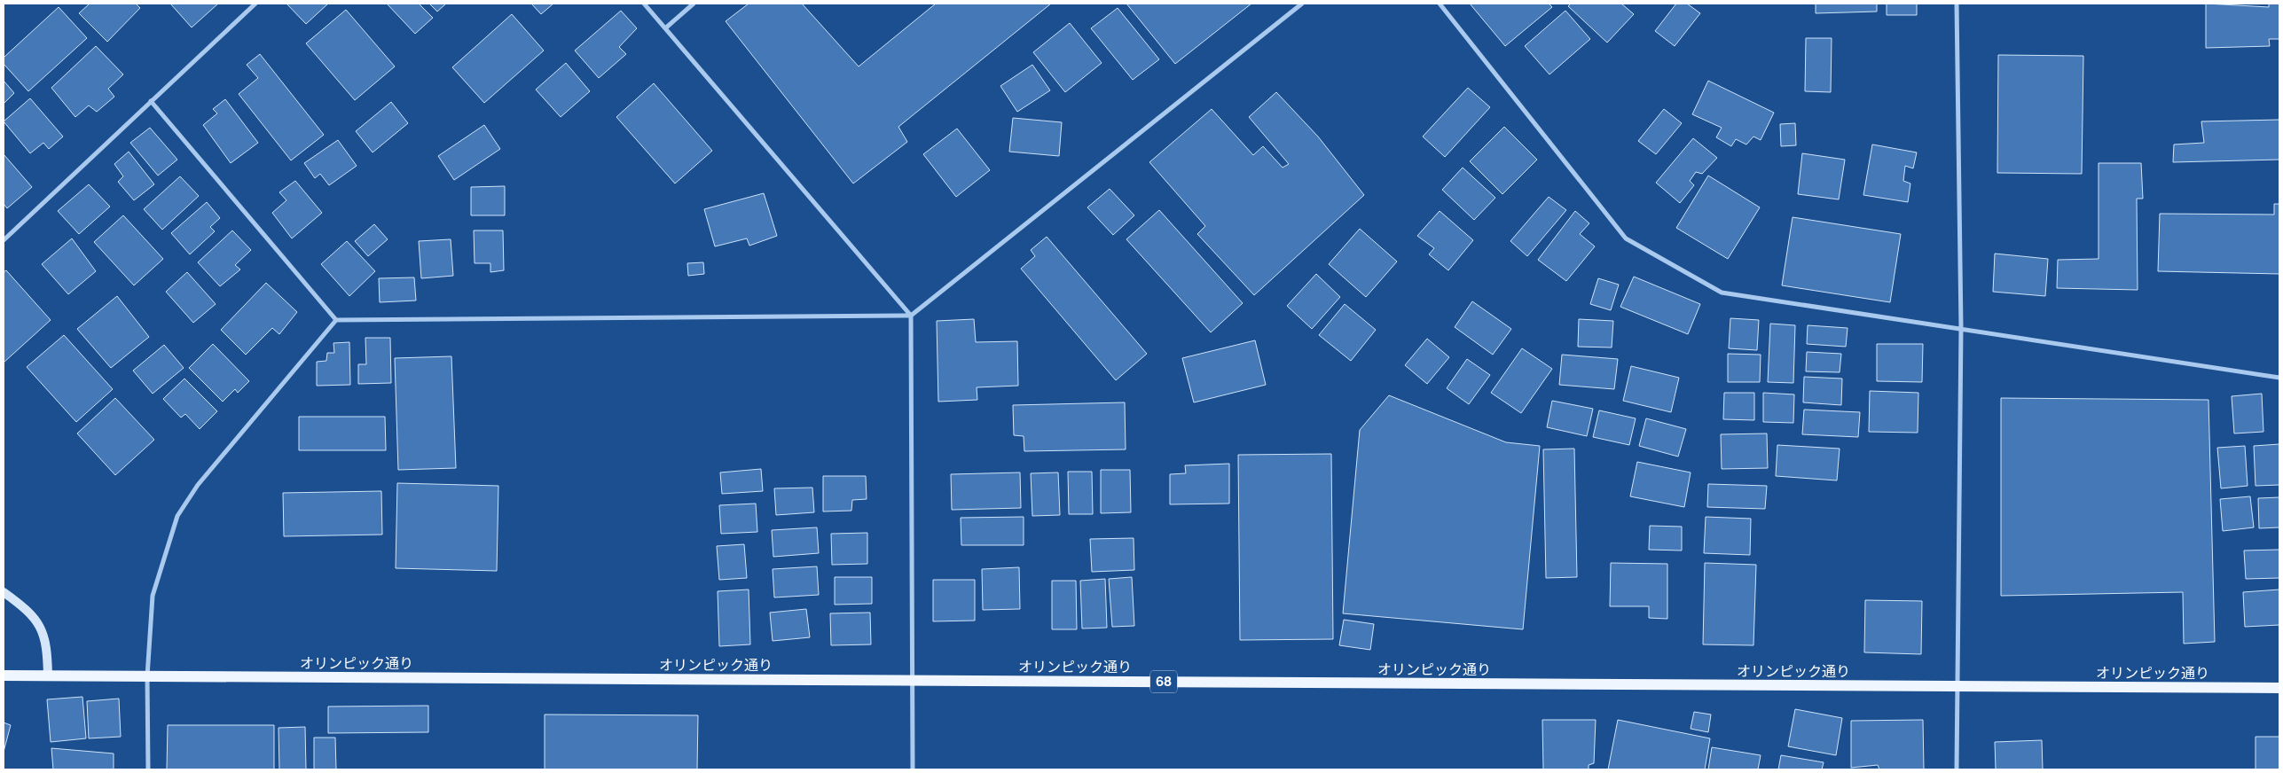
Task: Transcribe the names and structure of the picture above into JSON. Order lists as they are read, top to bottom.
{
  "streets": {
    "main road": ["オリンピック通り", "68"]
  }
}
